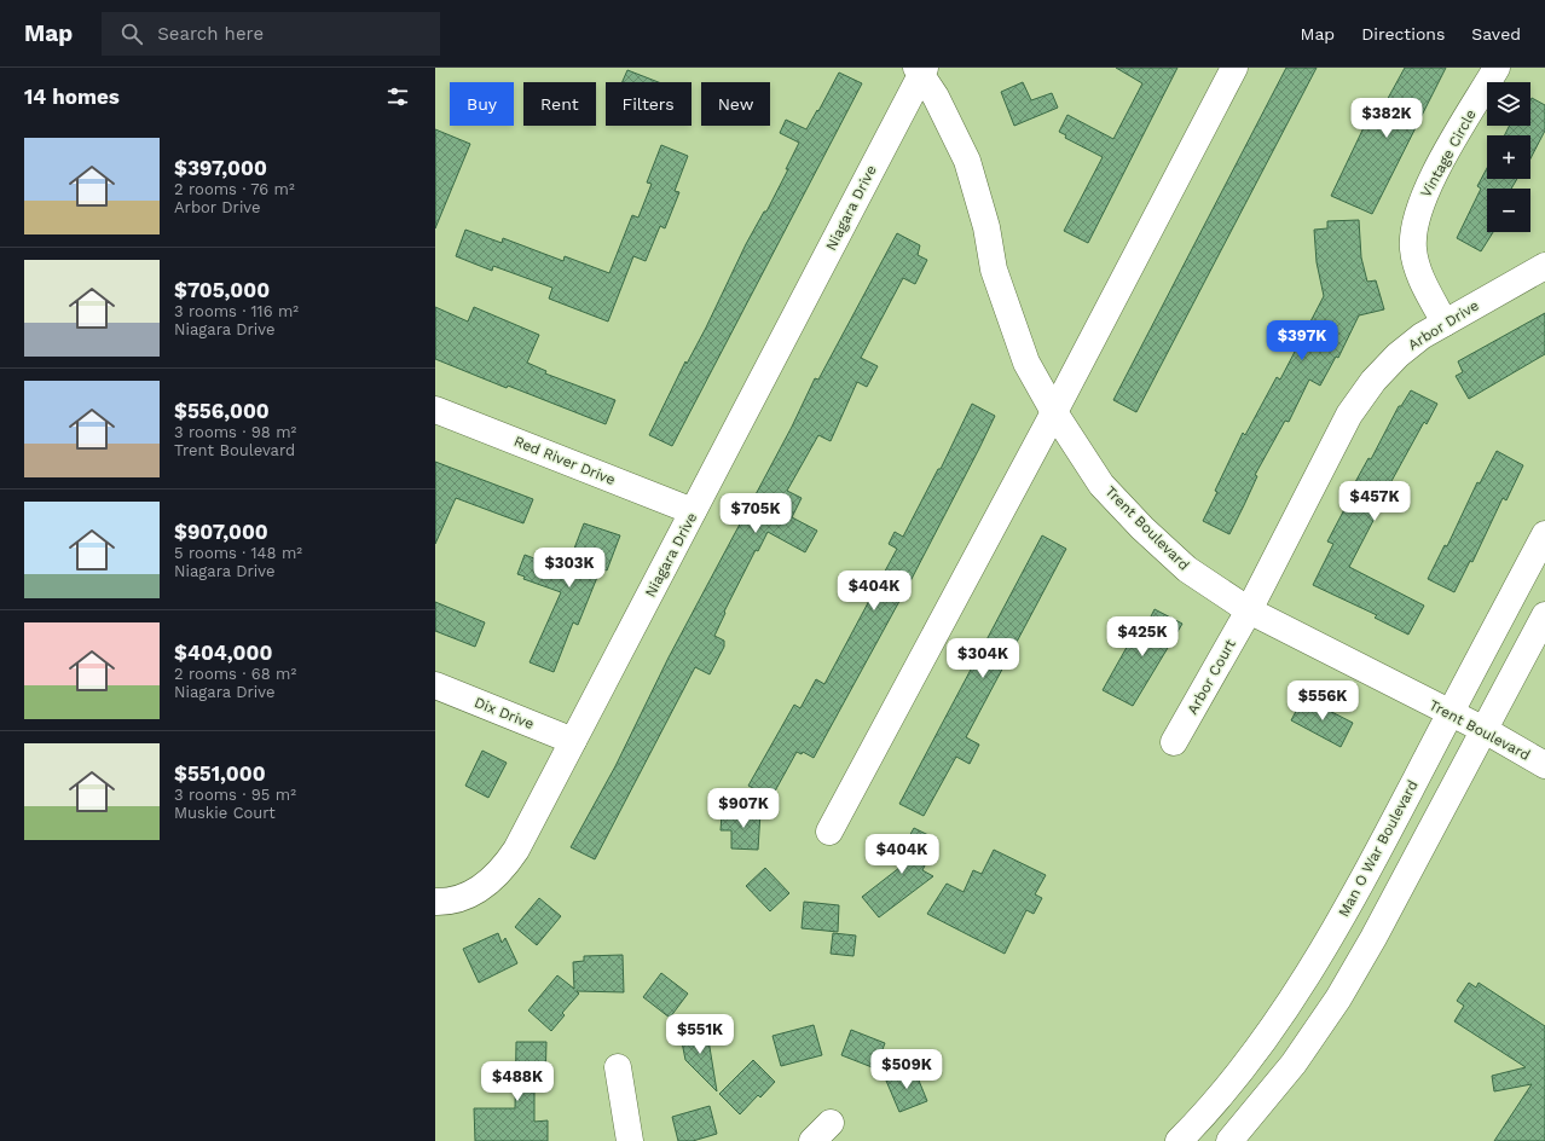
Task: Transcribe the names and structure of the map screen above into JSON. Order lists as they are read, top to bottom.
{
  "streets": {
    "street": [
      "Vintage Circle",
      "Niagara Drive",
      "Arbor Drive",
      "Red River Drive",
      "Trent Boulevard",
      "Arbor Court",
      "Dix Drive",
      "Man O War Boulevard"
    ]
  },
  "crossings": [
    ["Vintage Circle", "Arbor Drive"],
    ["Niagara Drive", "Red River Drive"],
    ["Niagara Drive", "Trent Boulevard"],
    ["Niagara Drive", "Dix Drive"],
    ["Arbor Drive", "Trent Boulevard"],
    ["Arbor Drive", "Arbor Court"],
    ["Trent Boulevard", "Arbor Court"],
    ["Trent Boulevard", "Man O War Boulevard"]
  ],
  "page": {
    "header": "Map",
    "search": "Search here",
    "nav": ["Map", "Directions", "Saved"],
    "heading": "14 homes",
    "map_buttons": ["+", "−"],
    "chip": [
      "Buy",
      "Rent",
      "Filters",
      "New"
    ],
    "price": [
      "$382K",
      "$397K",
      "$457K",
      "$705K",
      "$303K",
      "$404K",
      "$425K",
      "$304K",
      "$556K",
      "$907K",
      "$404K",
      "$551K",
      "$509K",
      "$488K"
    ],
    "list": [
      {
        "name": "$397,000",
        "note": "2 rooms · 76 m² · Arbor Drive"
      },
      {
        "name": "$705,000",
        "note": "3 rooms · 116 m² · Niagara Drive"
      },
      {
        "name": "$556,000",
        "note": "3 rooms · 98 m² · Trent Boulevard"
      },
      {
        "name": "$907,000",
        "note": "5 rooms · 148 m² · Niagara Drive"
      },
      {
        "name": "$404,000",
        "note": "2 rooms · 68 m² · Niagara Drive"
      },
      {
        "name": "$551,000",
        "note": "3 rooms · 95 m² · Muskie Court"
      }
    ]
  }
}
